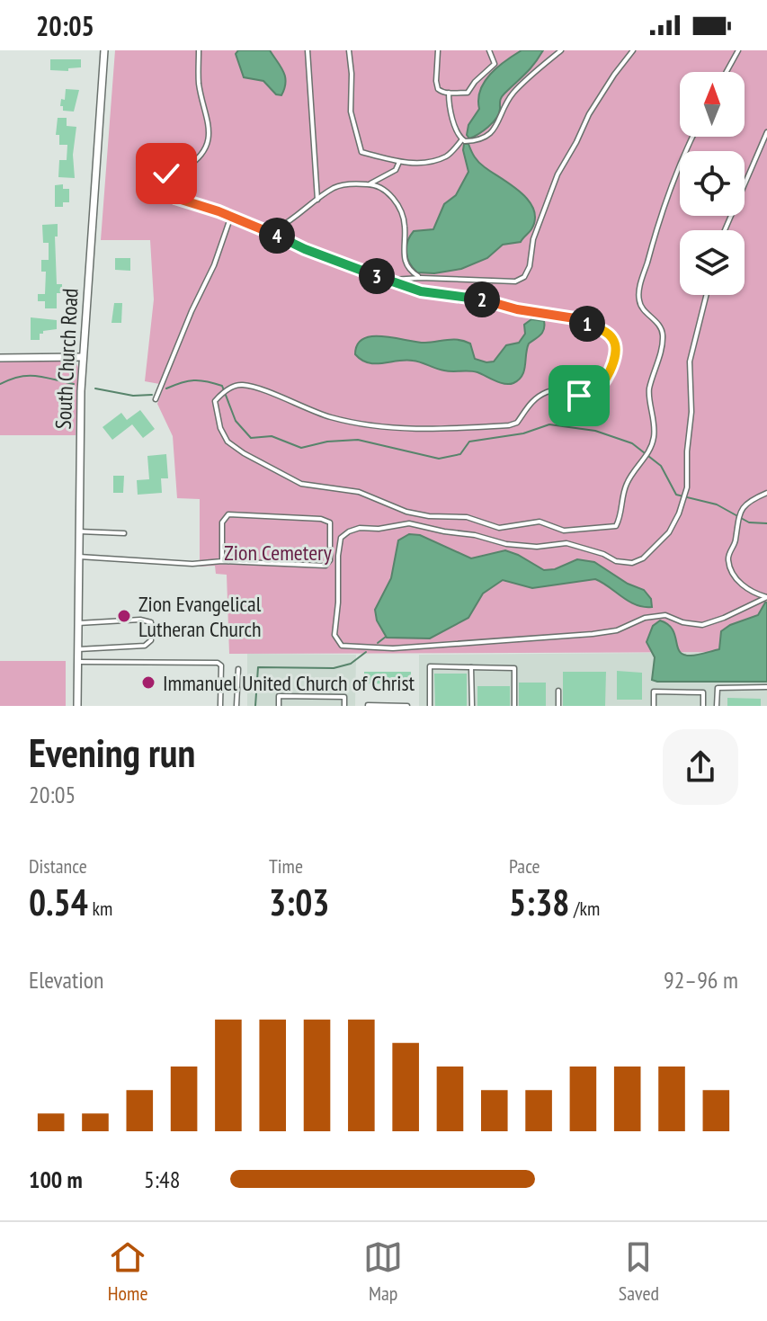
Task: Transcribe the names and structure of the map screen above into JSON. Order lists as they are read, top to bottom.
{
  "streets": {
    "street": ["South Church Road"]
  },
  "parks": ["Zion Cemetery"],
  "places": ["Zion Evangelical Lutheran Church", "Immanuel United Church of Christ"],
  "north": "top",
  "page": {
    "status": "20:05",
    "pins": [
      "4",
      "3",
      "2",
      "1"
    ],
    "heading": ["Evening run", "20:05"],
    "stats": [
      ["Distance", "0.54 km"],
      ["Time", "3:03"],
      ["Pace", "5:38 /km"]
    ],
    "chart": ["Elevation", "92–96 m"],
    "list": [
      {
        "name": "100 m",
        "note": "5:48"
      }
    ],
    "tabs": ["Home", "Map", "Saved"]
  }
}
